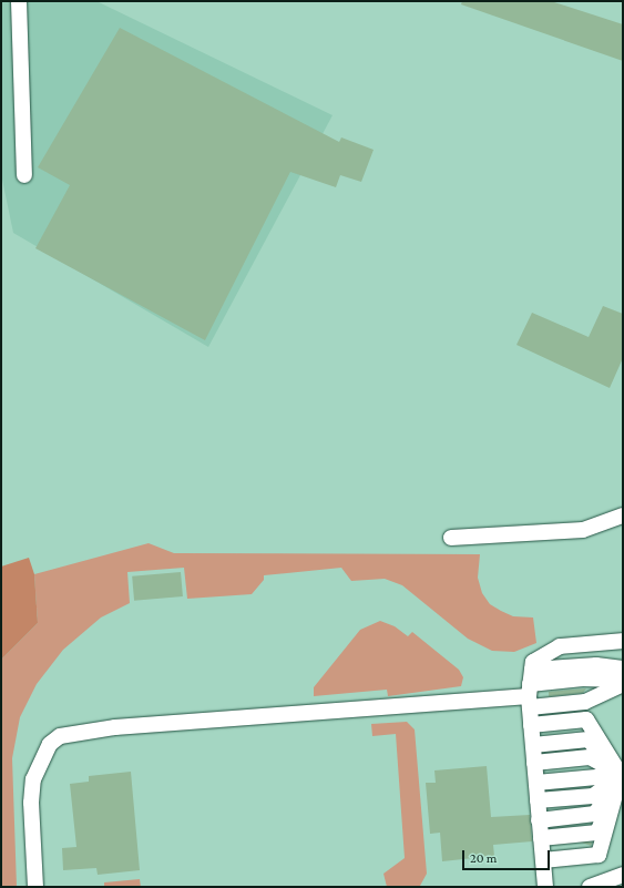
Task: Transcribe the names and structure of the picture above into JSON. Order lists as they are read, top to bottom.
{
  "scale_bar": "20 m"
}
